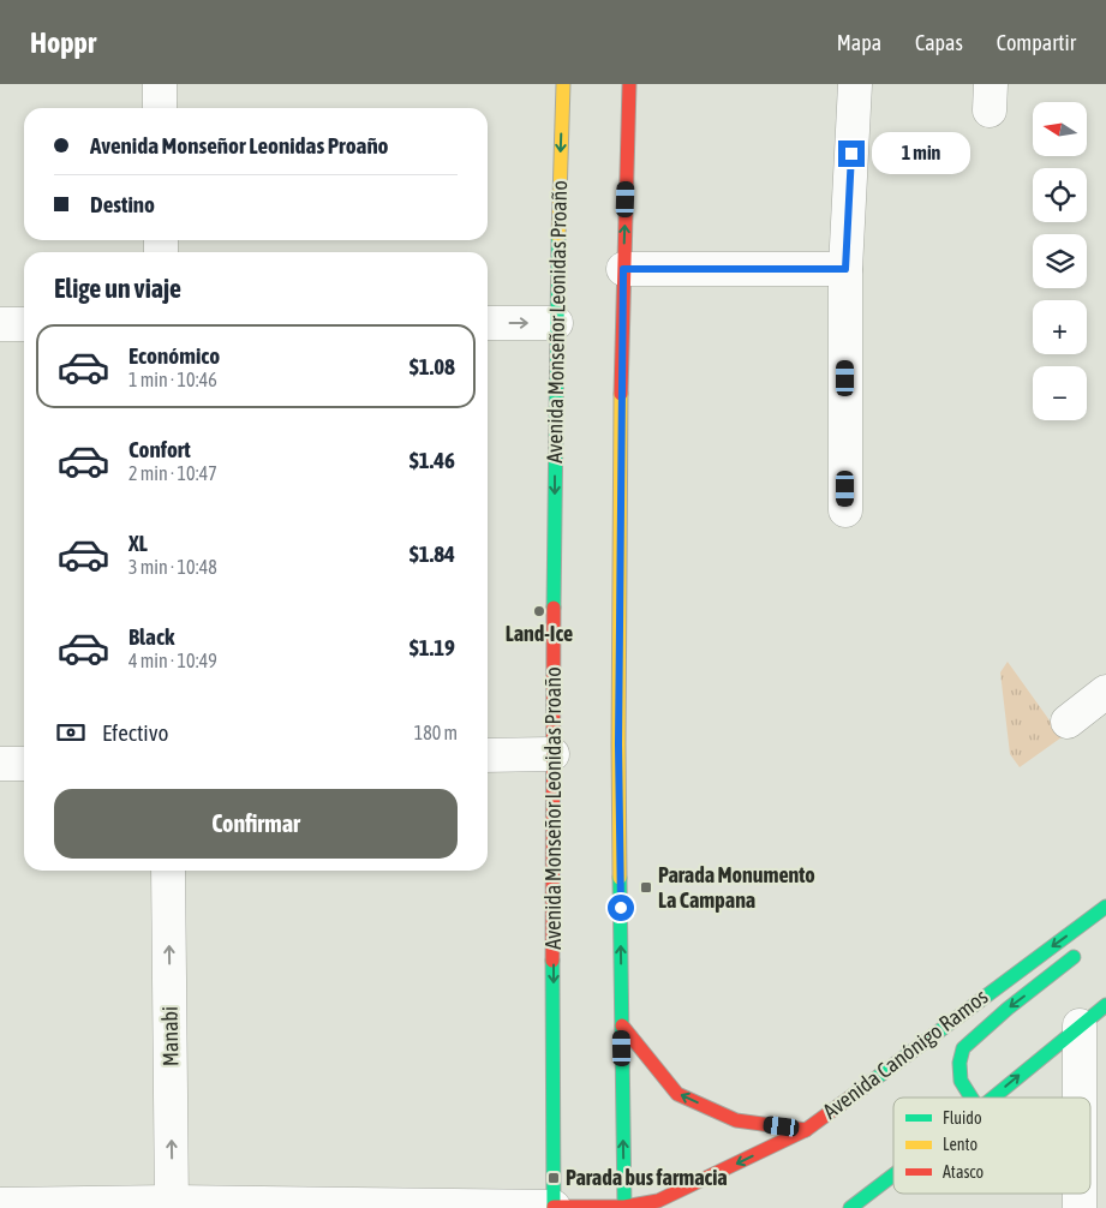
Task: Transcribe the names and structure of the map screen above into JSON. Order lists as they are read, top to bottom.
{
  "streets": {
    "main road": ["Avenida Monseñor Leonidas Proaño", "Avenida Canónigo Ramos"],
    "street": ["Manabi"]
  },
  "crossings": [
    ["Avenida Monseñor Leonidas Proaño", "Avenida Canónigo Ramos"]
  ],
  "one_way": ["Manabi"],
  "places": {
    "other": ["Land-Ice"],
    "transit": ["Parada Monumento La Campana", "Parada bus farmacia"]
  },
  "legend": ["Fluido", "Lento", "Atasco"],
  "north": "left",
  "page": {
    "header": "Hoppr",
    "nav": ["Mapa", "Capas", "Compartir"],
    "map_buttons": ["+", "−"],
    "banner": ["Avenida Monseñor Leonidas Proaño", "Destino"],
    "bubble": "1 min",
    "heading": "Elige un viaje",
    "list": [
      {
        "name": "Económico",
        "note": "1 min · 10:46",
        "value": "$1.08"
      },
      {
        "name": "Confort",
        "note": "2 min · 10:47",
        "value": "$1.46"
      },
      {
        "name": "XL",
        "note": "3 min · 10:48",
        "value": "$1.84"
      },
      {
        "name": "Black",
        "note": "4 min · 10:49",
        "value": "$1.19"
      }
    ],
    "pay": ["Efectivo", "180 m"],
    "buttons": "Confirmar"
  }
}
